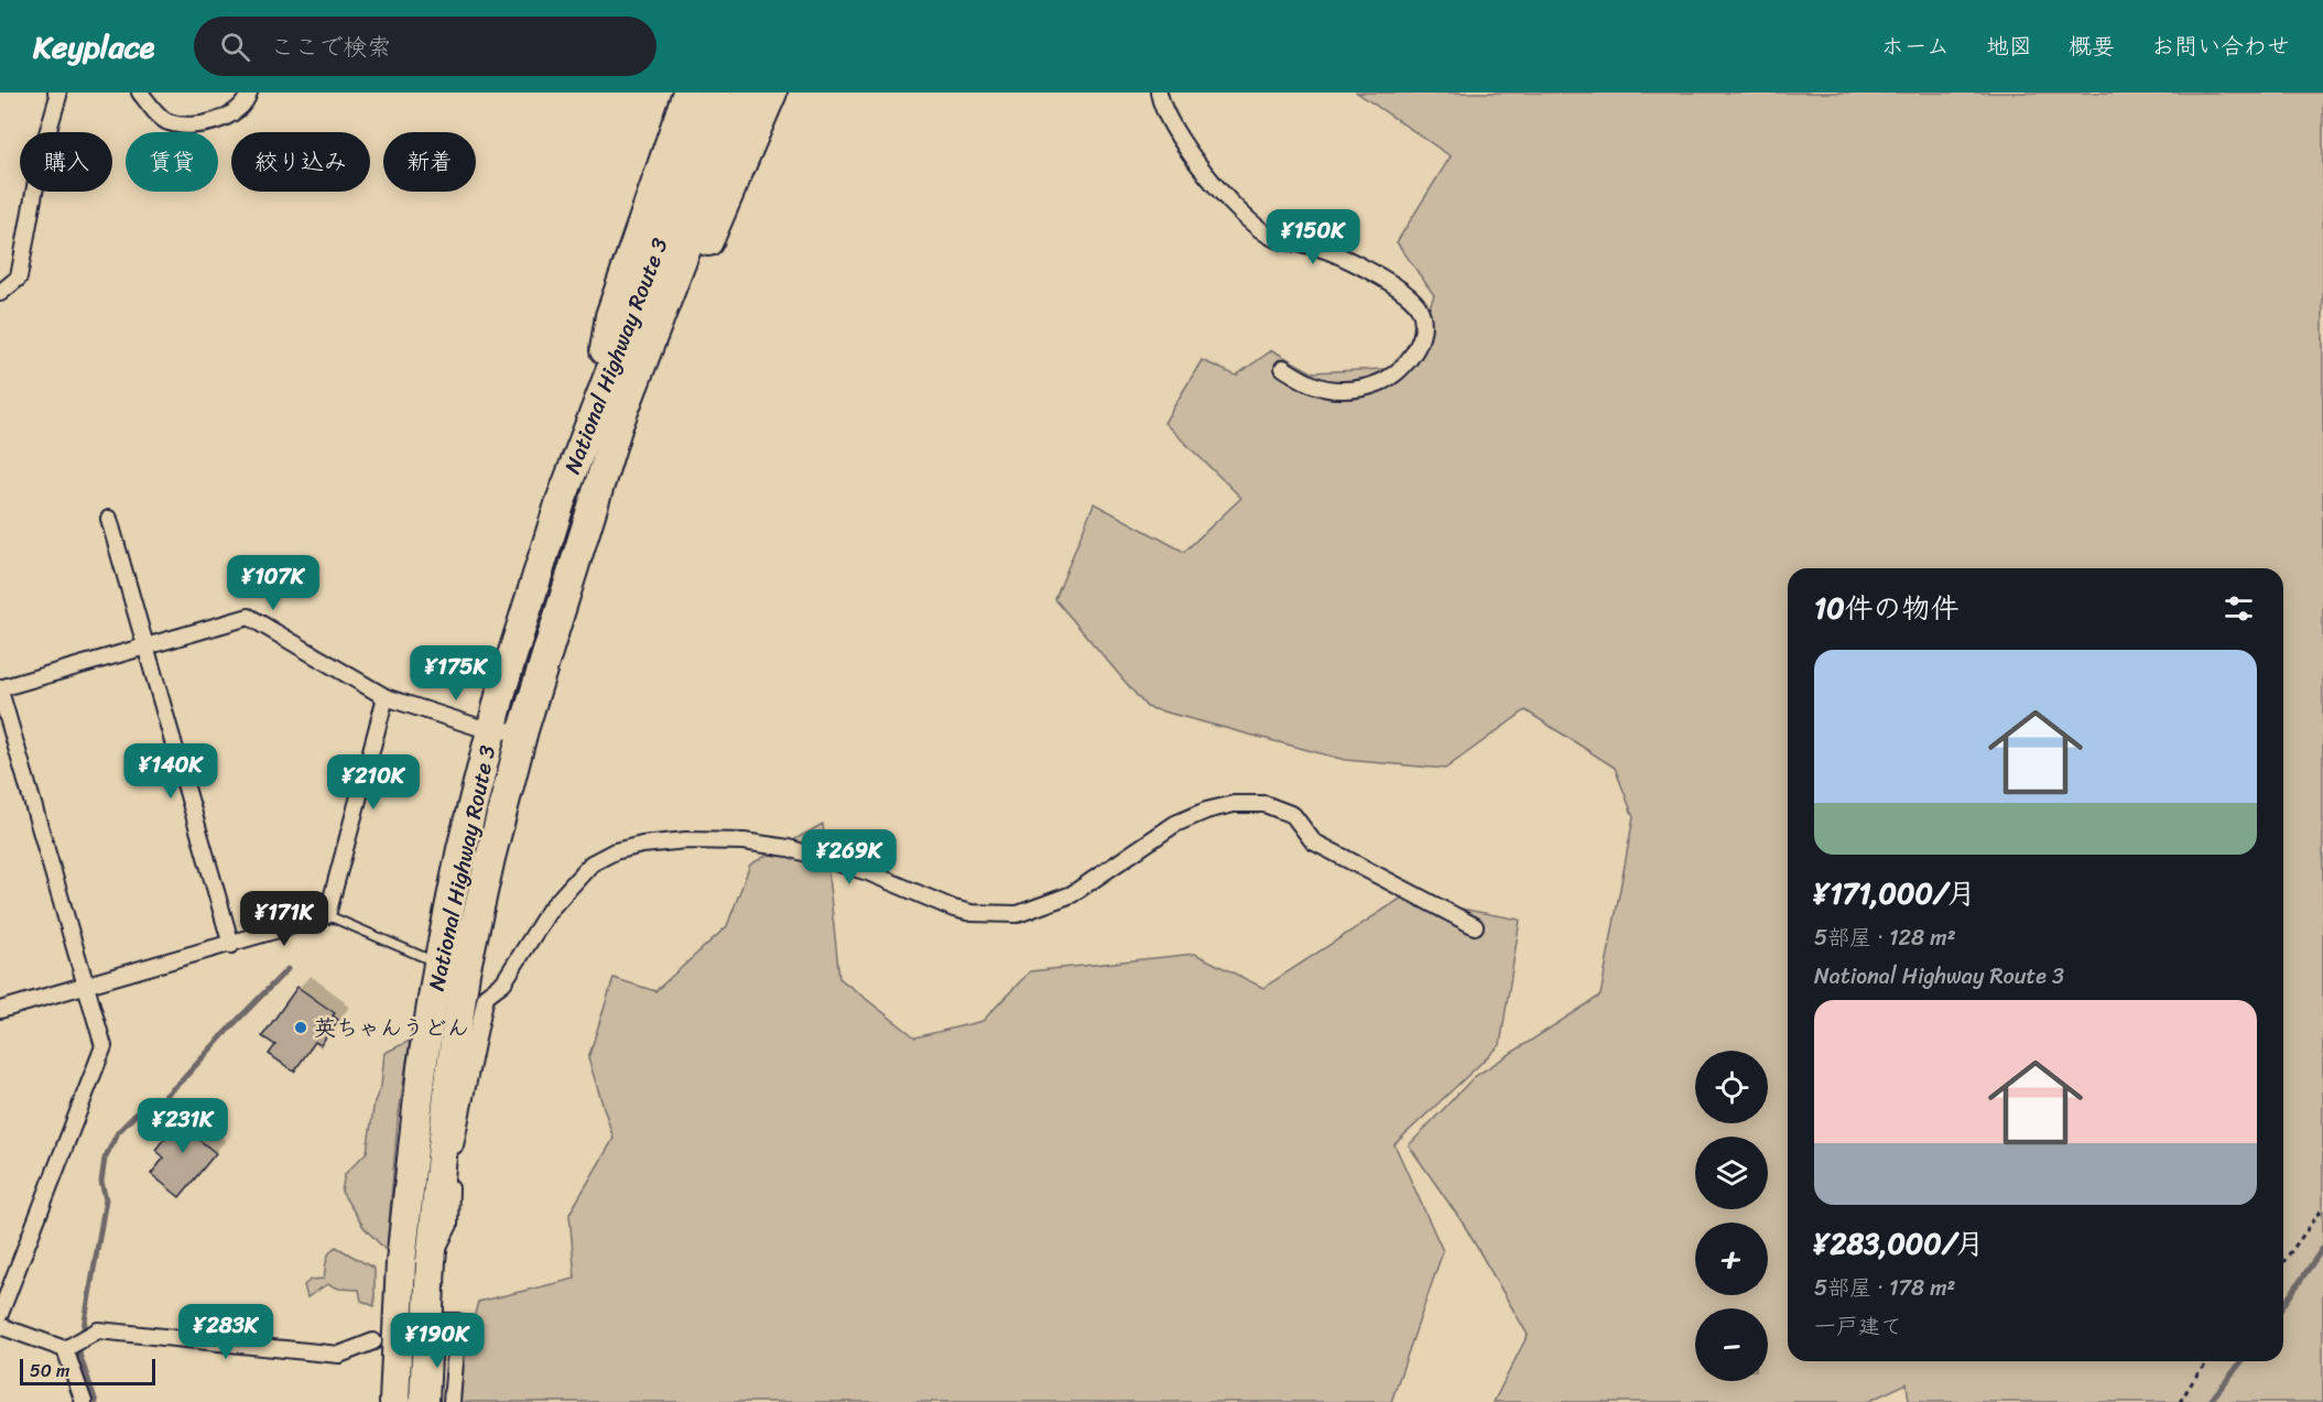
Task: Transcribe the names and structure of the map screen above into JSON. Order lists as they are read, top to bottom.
{
  "streets": {
    "highway": ["National Highway Route 3"]
  },
  "places": ["英ちゃんうどん"],
  "scale_bar": "50 m",
  "page": {
    "header": "Keyplace",
    "search": "ここで検索",
    "nav": [
      "ホーム",
      "地図",
      "概要",
      "お問い合わせ"
    ],
    "chip": [
      "購入",
      "賃貸",
      "絞り込み",
      "新着"
    ],
    "price": [
      "¥150K",
      "¥107K",
      "¥175K",
      "¥140K",
      "¥210K",
      "¥269K",
      "¥171K",
      "¥231K",
      "¥283K",
      "¥190K"
    ],
    "heading": "10件の物件",
    "list": [
      {
        "name": "¥171,000/月",
        "note": "5部屋 · 128 m² · National Highway Route 3"
      },
      {
        "name": "¥283,000/月",
        "note": "5部屋 · 178 m² · 一戸建て"
      }
    ],
    "map_buttons": ["+", "−"],
    "scale": "50 m"
  }
}
